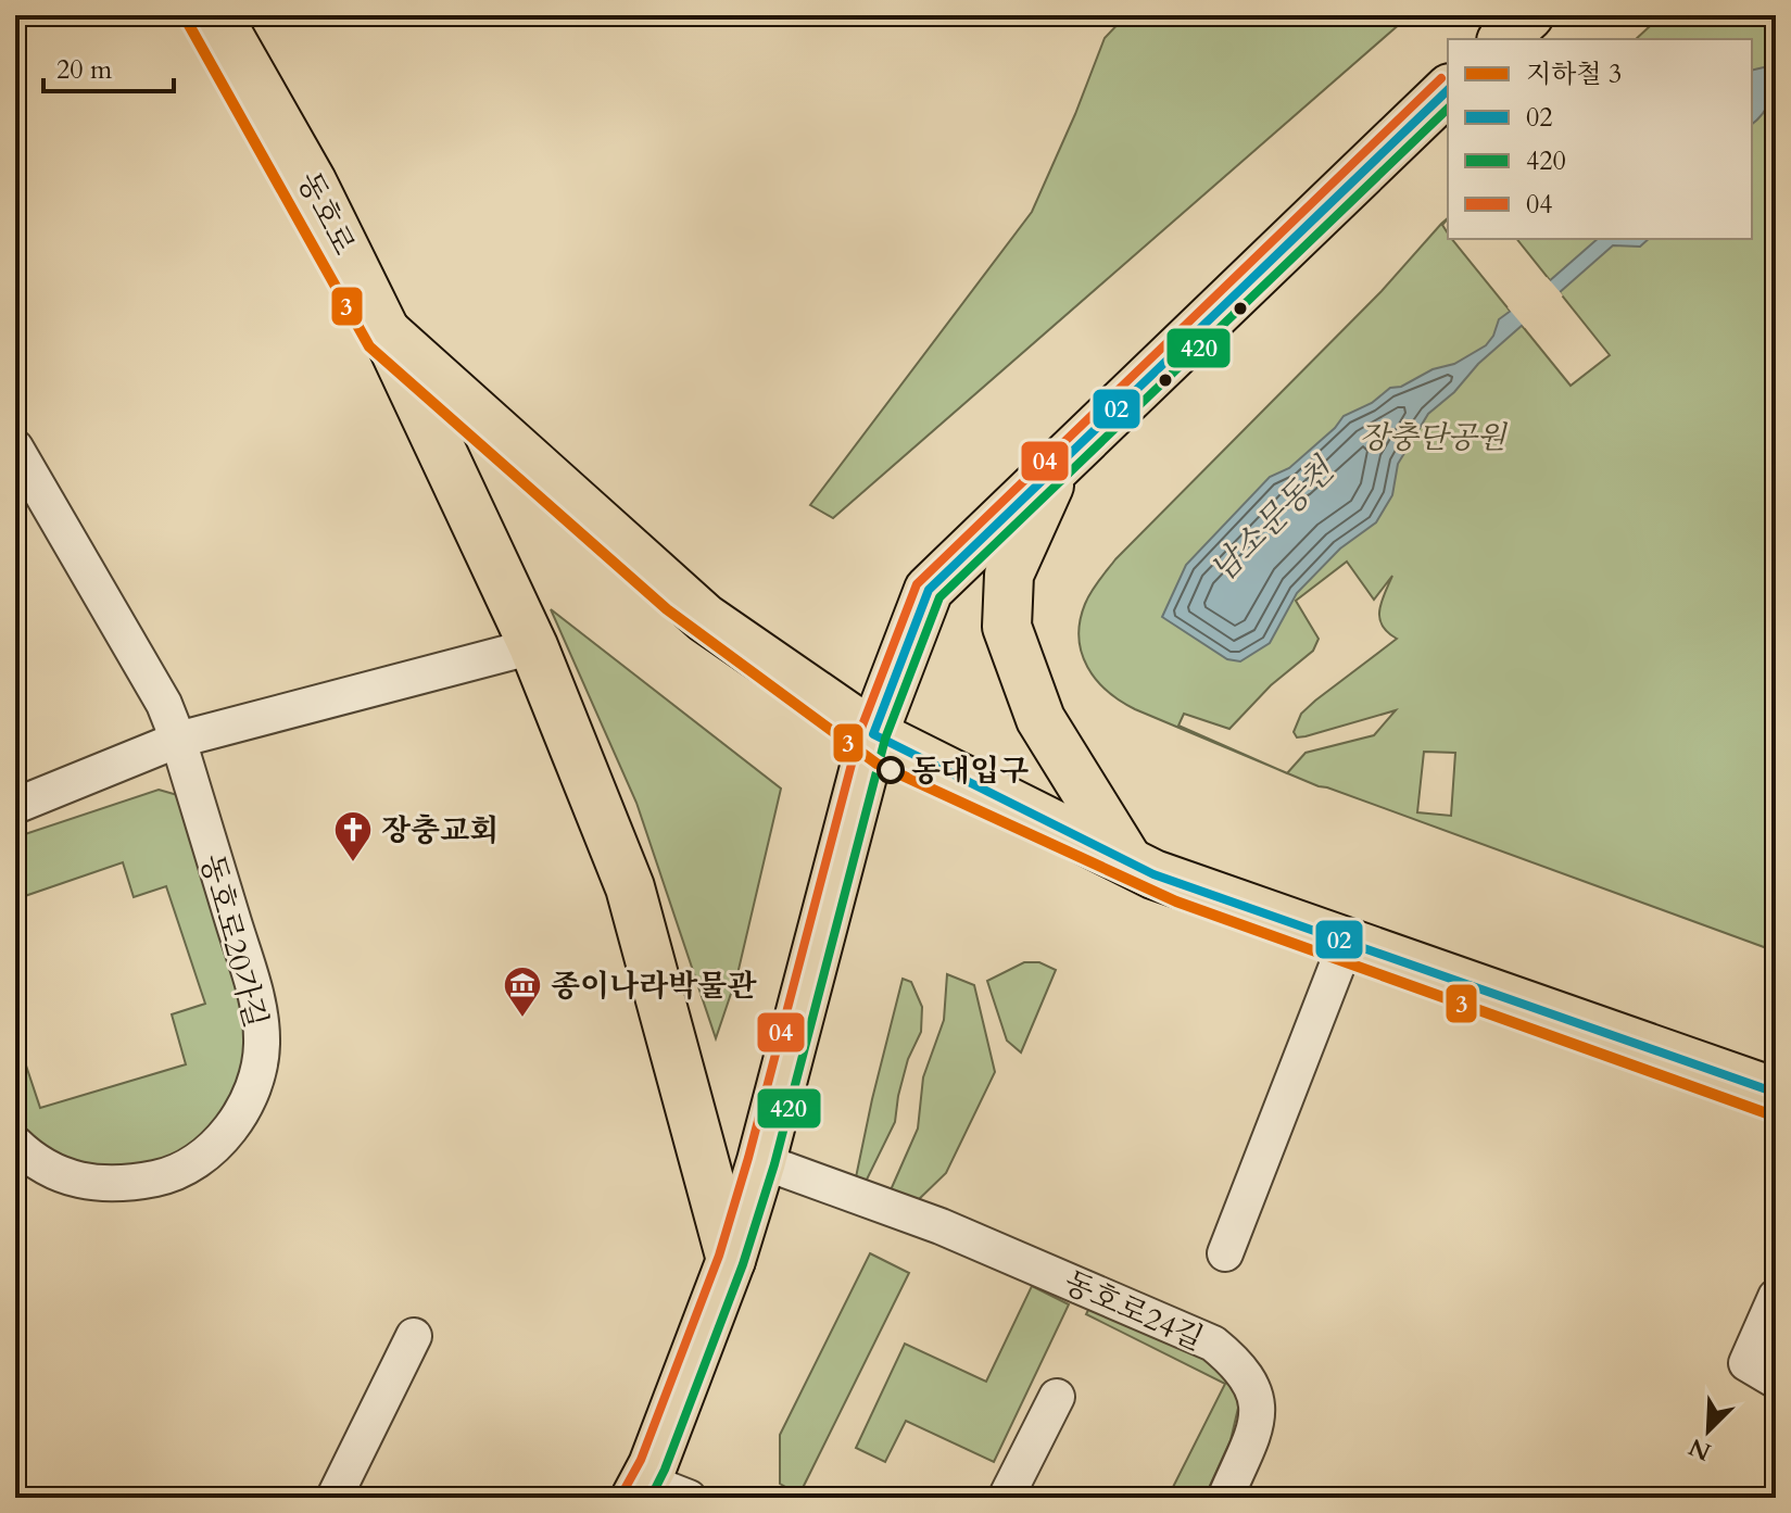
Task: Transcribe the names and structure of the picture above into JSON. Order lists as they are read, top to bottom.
{
  "streets": {
    "main road": ["동호로"],
    "street": ["동호로20가길", "동호로24길"]
  },
  "water": ["남소문동천"],
  "parks": ["장충단공원"],
  "places": {
    "other": ["동대입구"],
    "church": ["장충교회"],
    "museum": ["종이나라박물관"]
  },
  "lines": [
    "metro line 3",
    "transit line 04",
    "transit line 02",
    "transit line 420"
  ],
  "legend": [
    "지하철 3",
    "02",
    "420",
    "04"
  ],
  "scale_bar": "20 m",
  "north": "bottom left"
}
